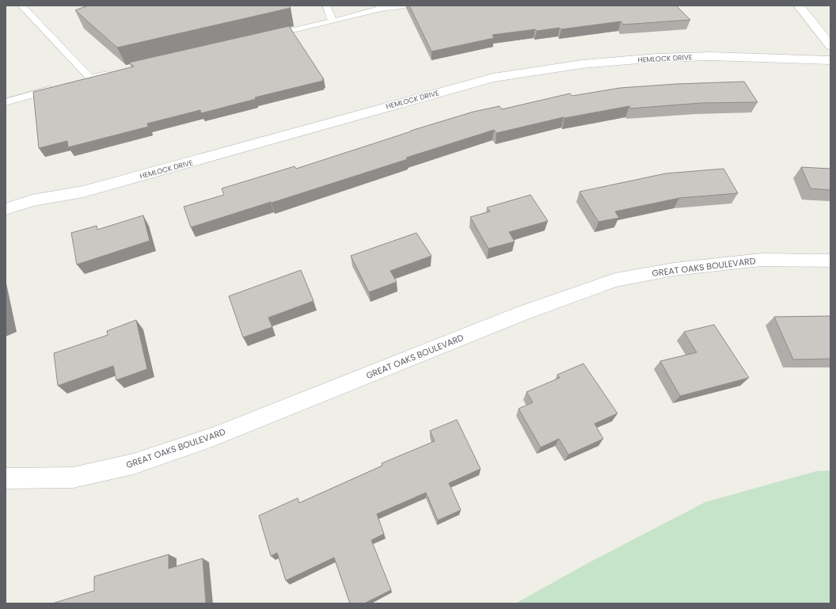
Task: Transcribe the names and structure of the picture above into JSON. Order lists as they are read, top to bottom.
{
  "streets": {
    "street": ["HEMLOCK DRIVE", "GREAT OAKS BOULEVARD"]
  }
}
